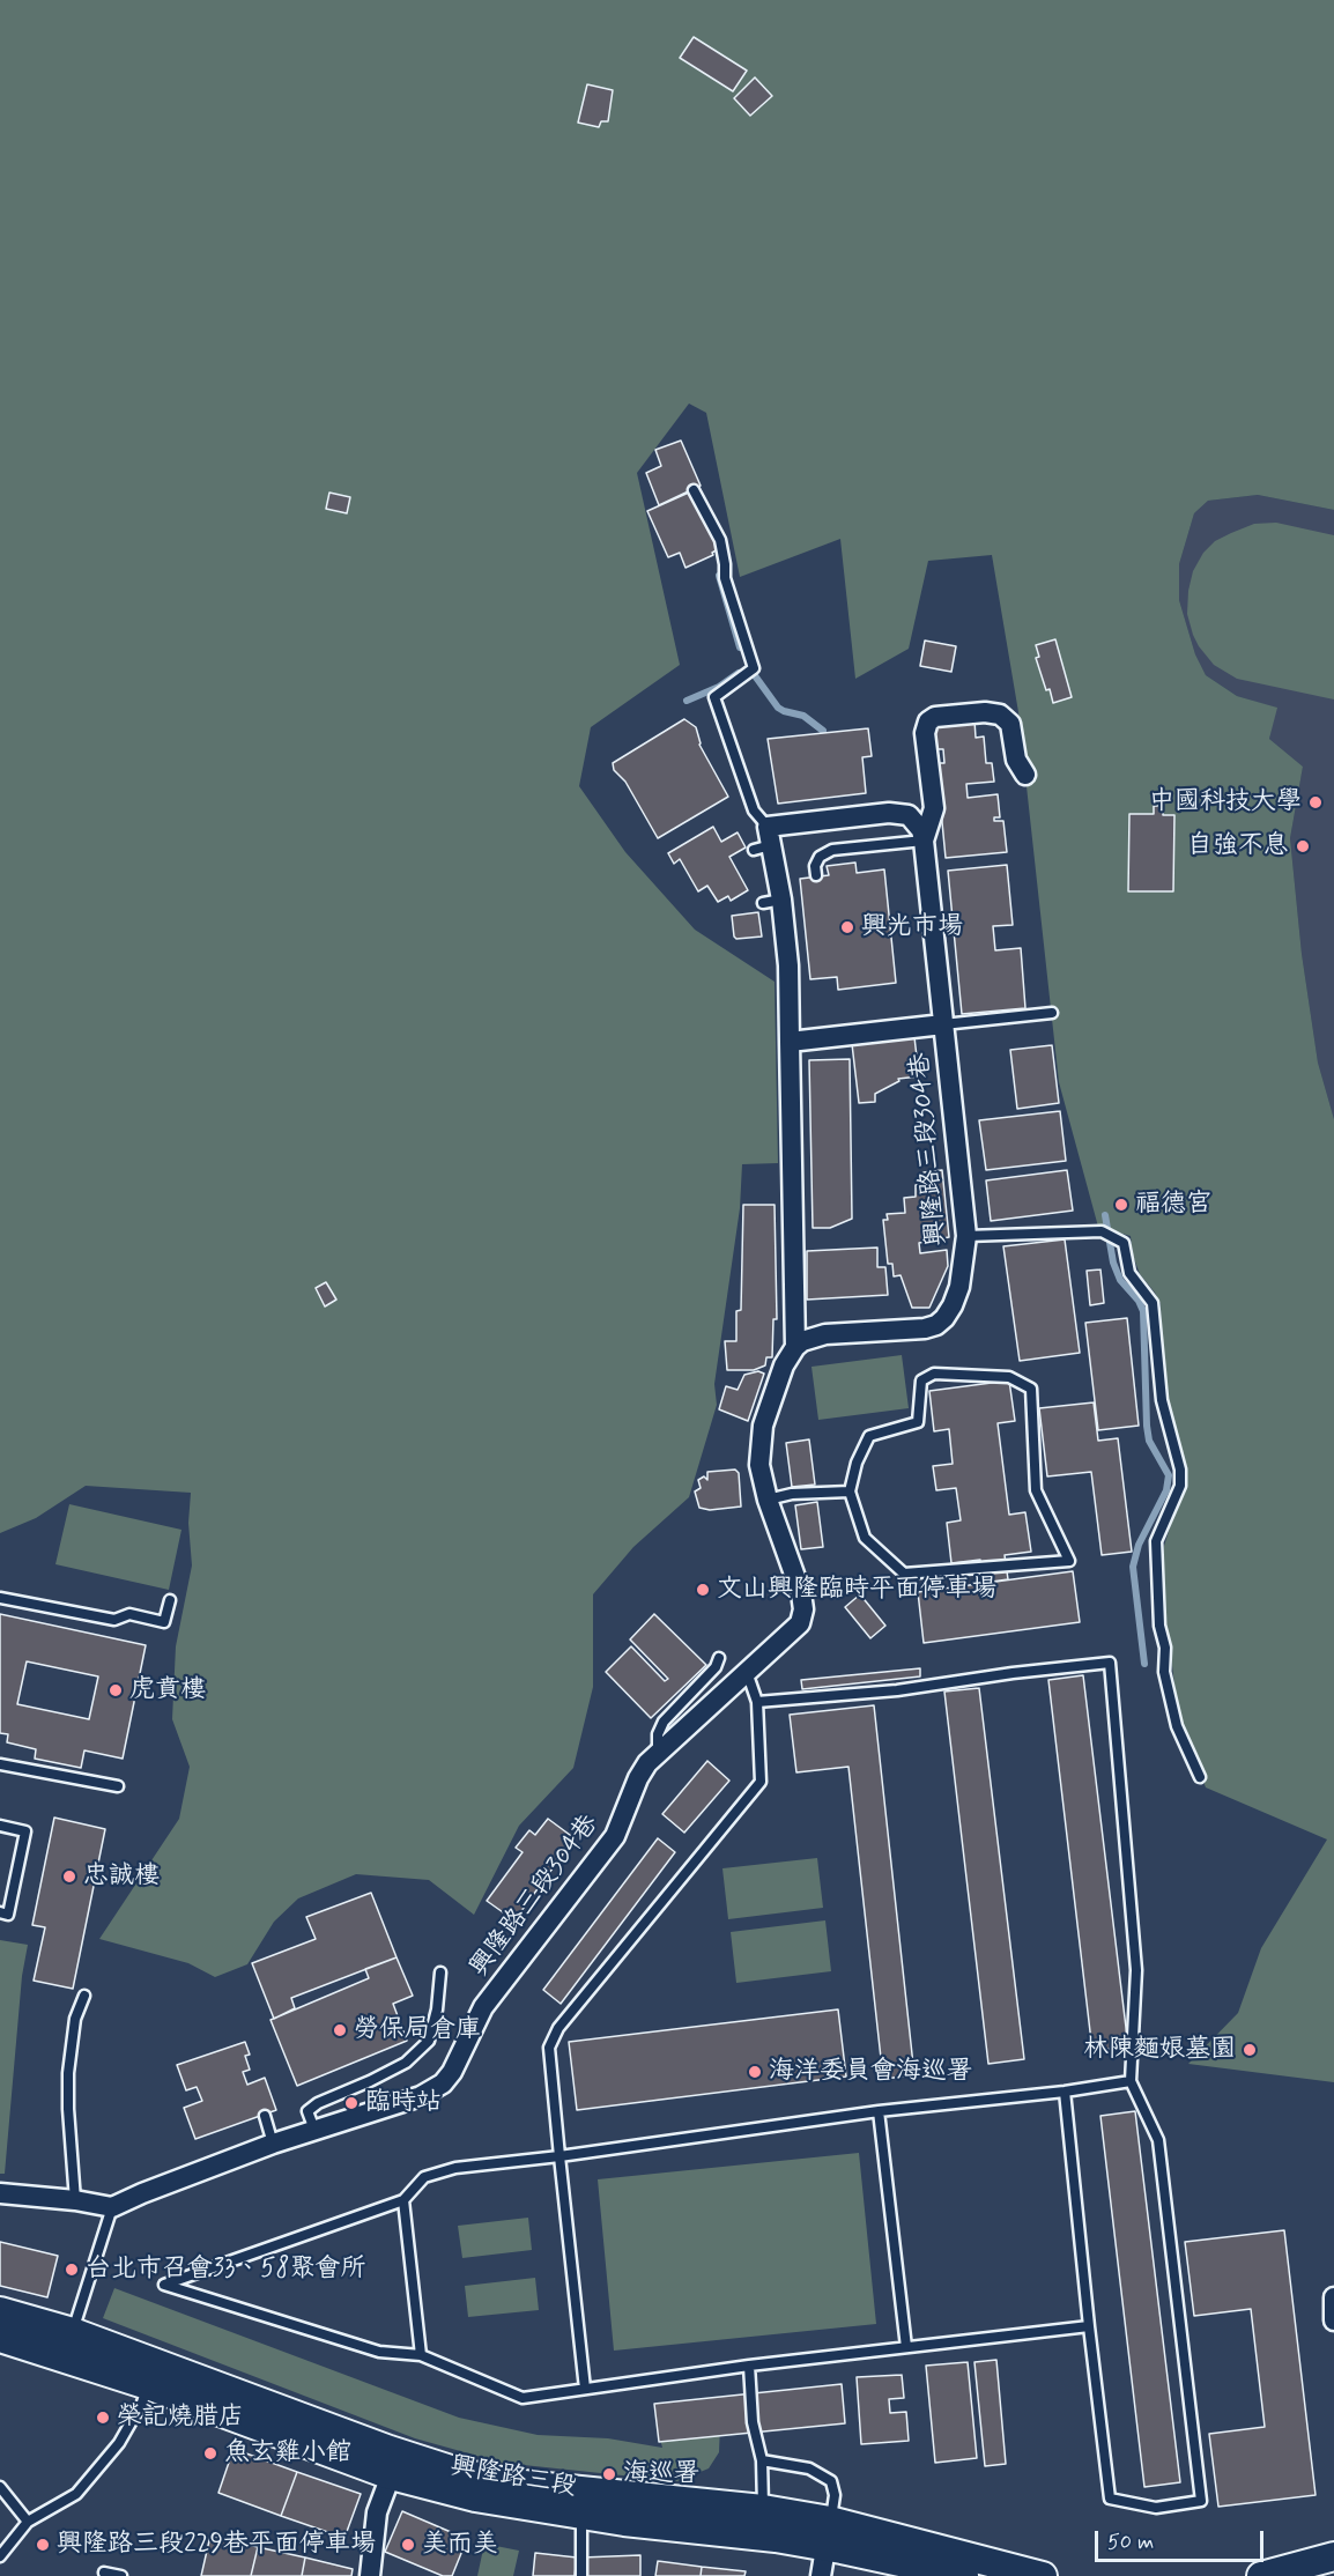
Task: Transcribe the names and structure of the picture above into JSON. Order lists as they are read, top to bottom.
{
  "streets": {
    "main road": ["興隆路三段"],
    "street": ["興隆路三段304巷"]
  },
  "places": [
    "中國科技大學",
    "自強不息",
    "興光市場",
    "福德宮",
    "文山興隆臨時平面停車場",
    "虎賁樓",
    "忠誠樓",
    "勞保局倉庫",
    "林陳麵娘墓園",
    "海洋委員會海巡署",
    "臨時站",
    "台北市召會33、58聚會所",
    "榮記燒腊店",
    "魚玄雞小館",
    "海巡署",
    "興隆路三段229巷平面停車場",
    "美而美"
  ],
  "scale_bar": "50 m"
}
